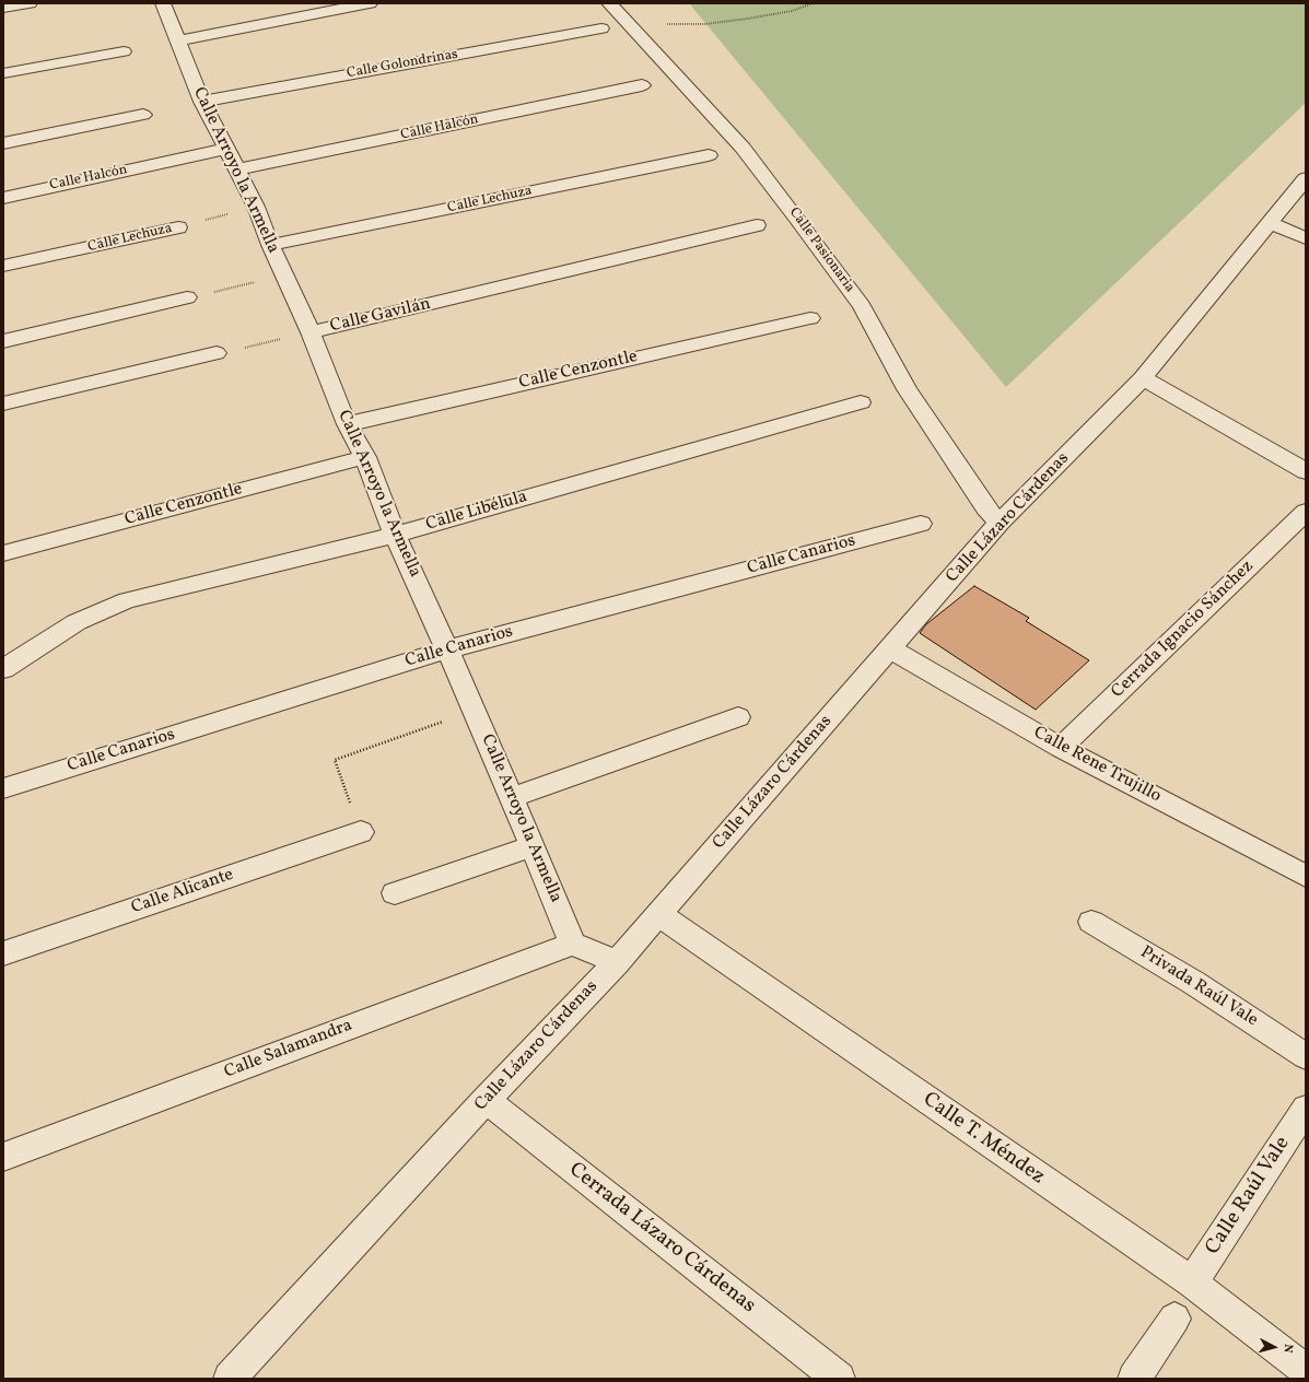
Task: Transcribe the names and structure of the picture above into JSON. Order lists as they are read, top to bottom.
{
  "streets": {
    "street": [
      "Calle Golondrinas",
      "Calle Halcón",
      "Calle Arroyo la Armella",
      "Calle Lechuza",
      "Calle Pasionaria",
      "Calle Gavilán",
      "Calle Cenzontle",
      "Calle Libélula",
      "Calle Lázaro Cárdenas",
      "Calle Canarios",
      "Cerrada Ignacio Sánchez",
      "Calle Rene Trujillo",
      "Calle Alicante",
      "Privada Raúl Vale",
      "Calle Salamandra",
      "Calle T. Méndez",
      "Calle Raúl Vale",
      "Cerrada Lázaro Cárdenas"
    ]
  },
  "crossings": [
    ["Calle Golondrinas", "Calle Arroyo la Armella"],
    ["Calle Halcón", "Calle Arroyo la Armella"],
    ["Calle Arroyo la Armella", "Calle Lechuza"],
    ["Calle Arroyo la Armella", "Calle Gavilán"],
    ["Calle Arroyo la Armella", "Calle Cenzontle"],
    ["Calle Arroyo la Armella", "Calle Libélula"],
    ["Calle Arroyo la Armella", "Calle Canarios"],
    ["Calle Arroyo la Armella", "Calle Salamandra"],
    ["Calle Pasionaria", "Calle Lázaro Cárdenas"],
    ["Calle Lázaro Cárdenas", "Calle Rene Trujillo"],
    ["Calle Lázaro Cárdenas", "Calle T. Méndez"],
    ["Calle Lázaro Cárdenas", "Cerrada Lázaro Cárdenas"],
    ["Cerrada Ignacio Sánchez", "Calle Rene Trujillo"],
    ["Calle T. Méndez", "Calle Raúl Vale"]
  ],
  "north": "right"
}
